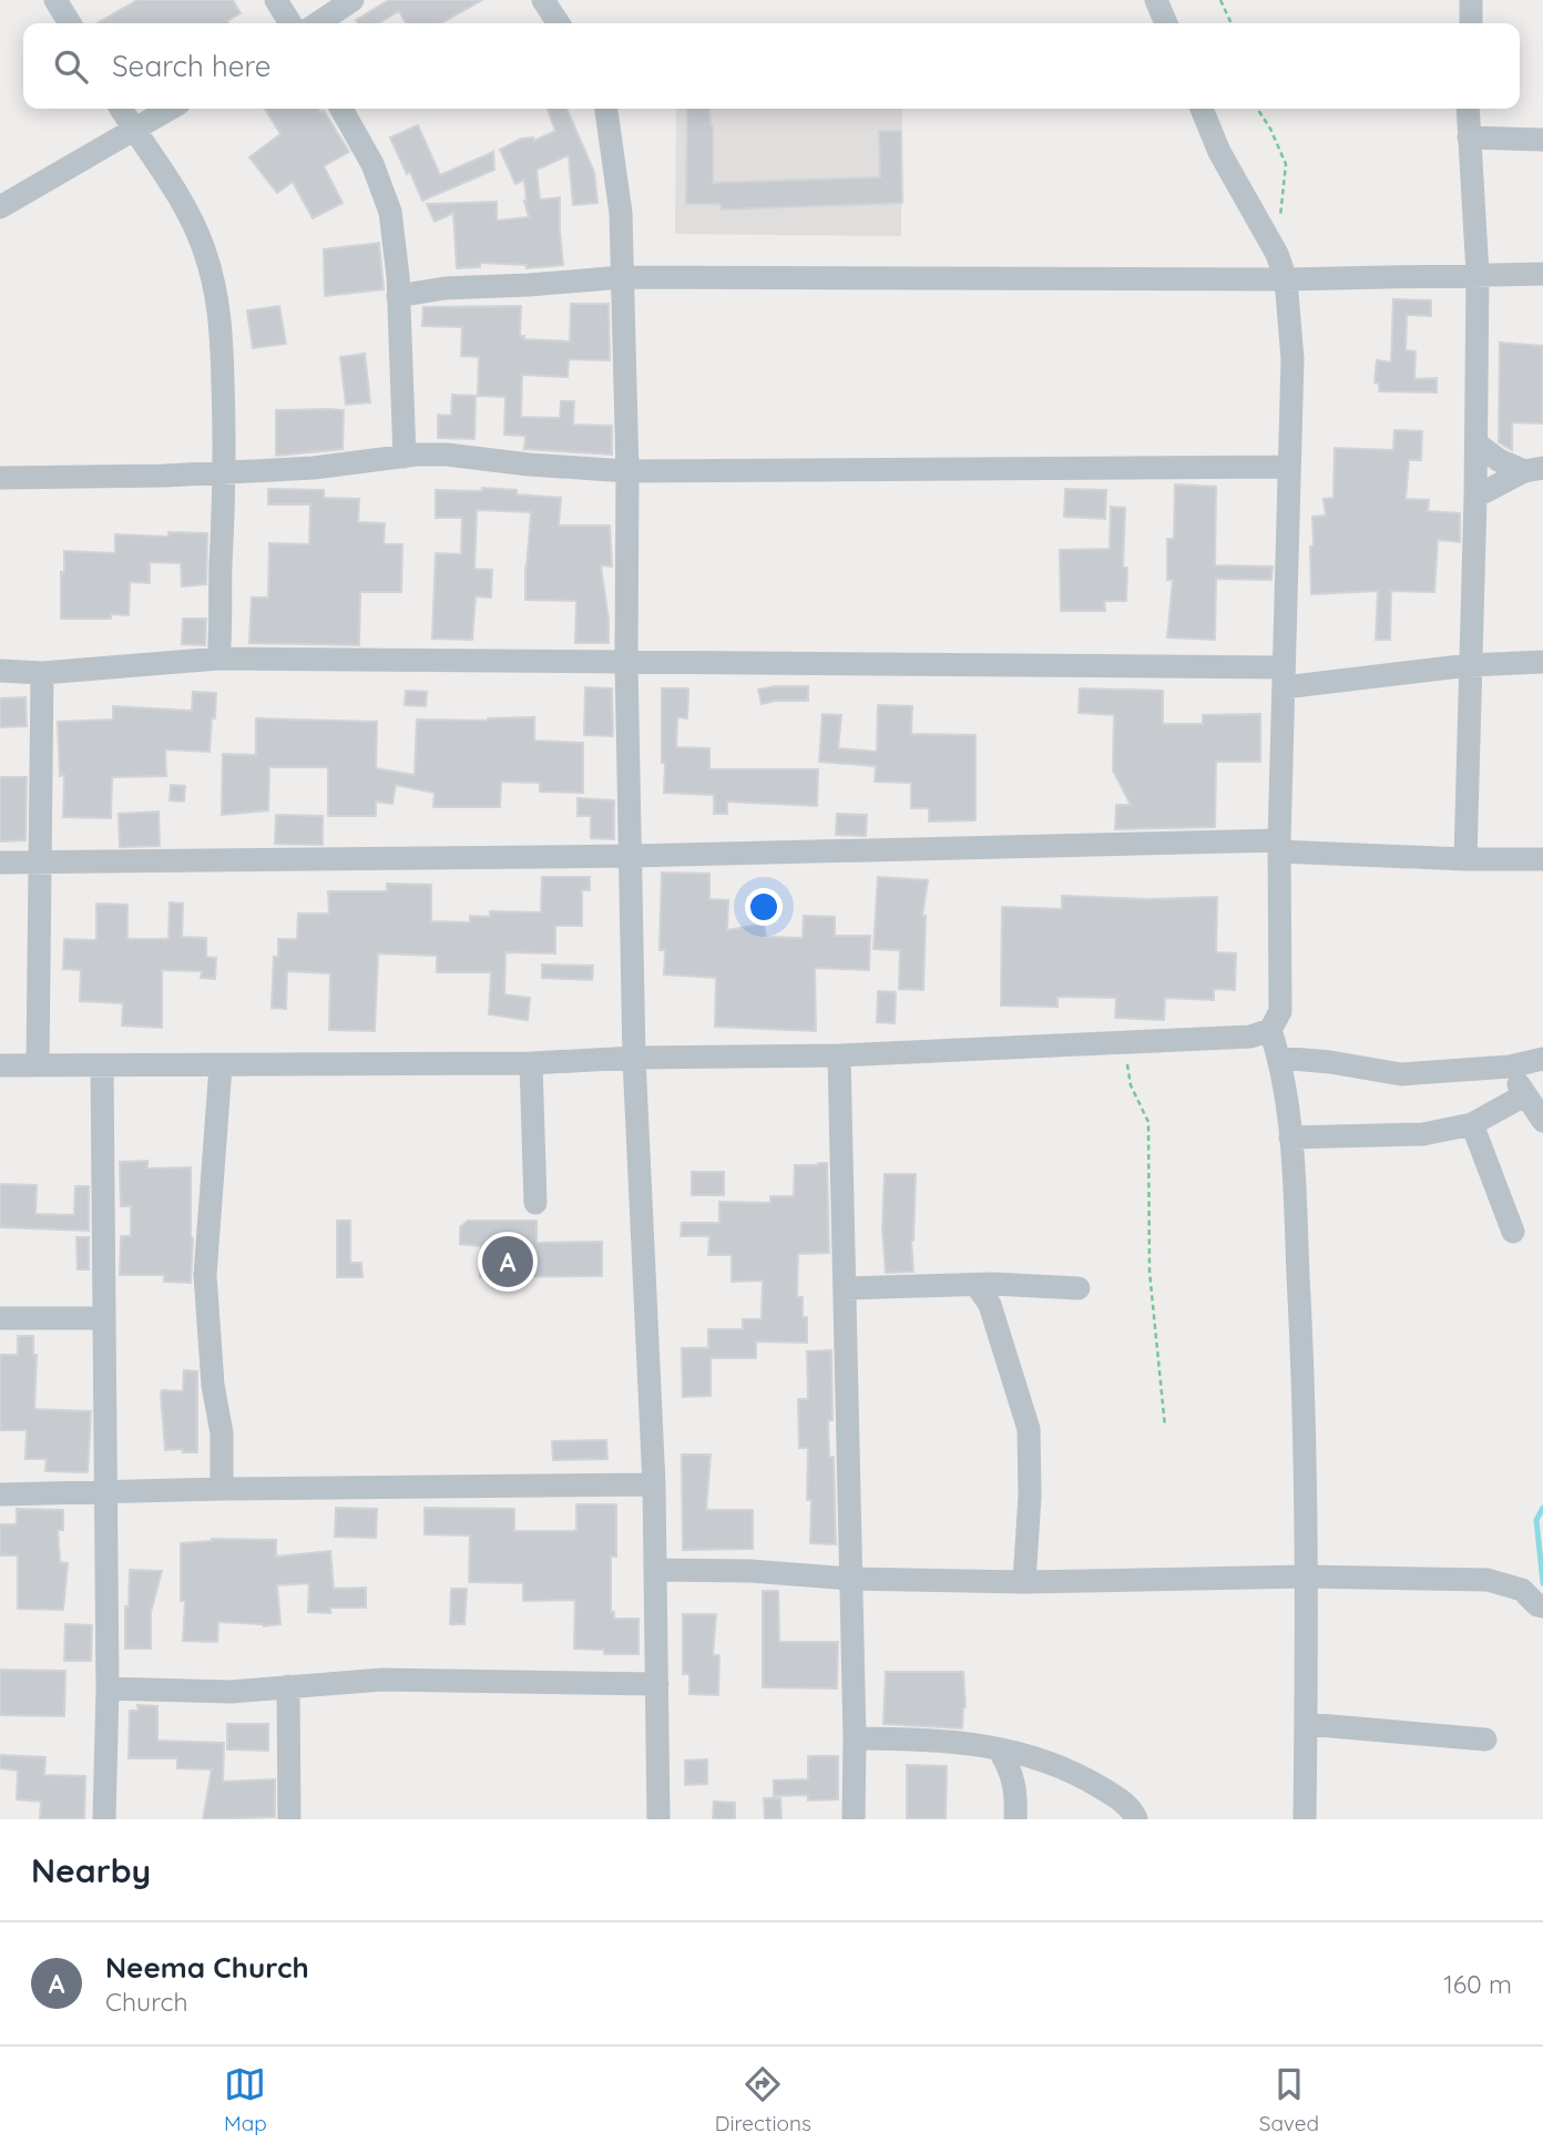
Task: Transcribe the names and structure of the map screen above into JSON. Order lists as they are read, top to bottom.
{
  "page": {
    "search": "Search here",
    "pins": "A",
    "heading": "Nearby",
    "list": [
      {
        "mark": "A",
        "name": "Neema Church",
        "note": "Church",
        "value": "160 m"
      }
    ],
    "nav": ["Map", "Directions", "Saved"]
  }
}
